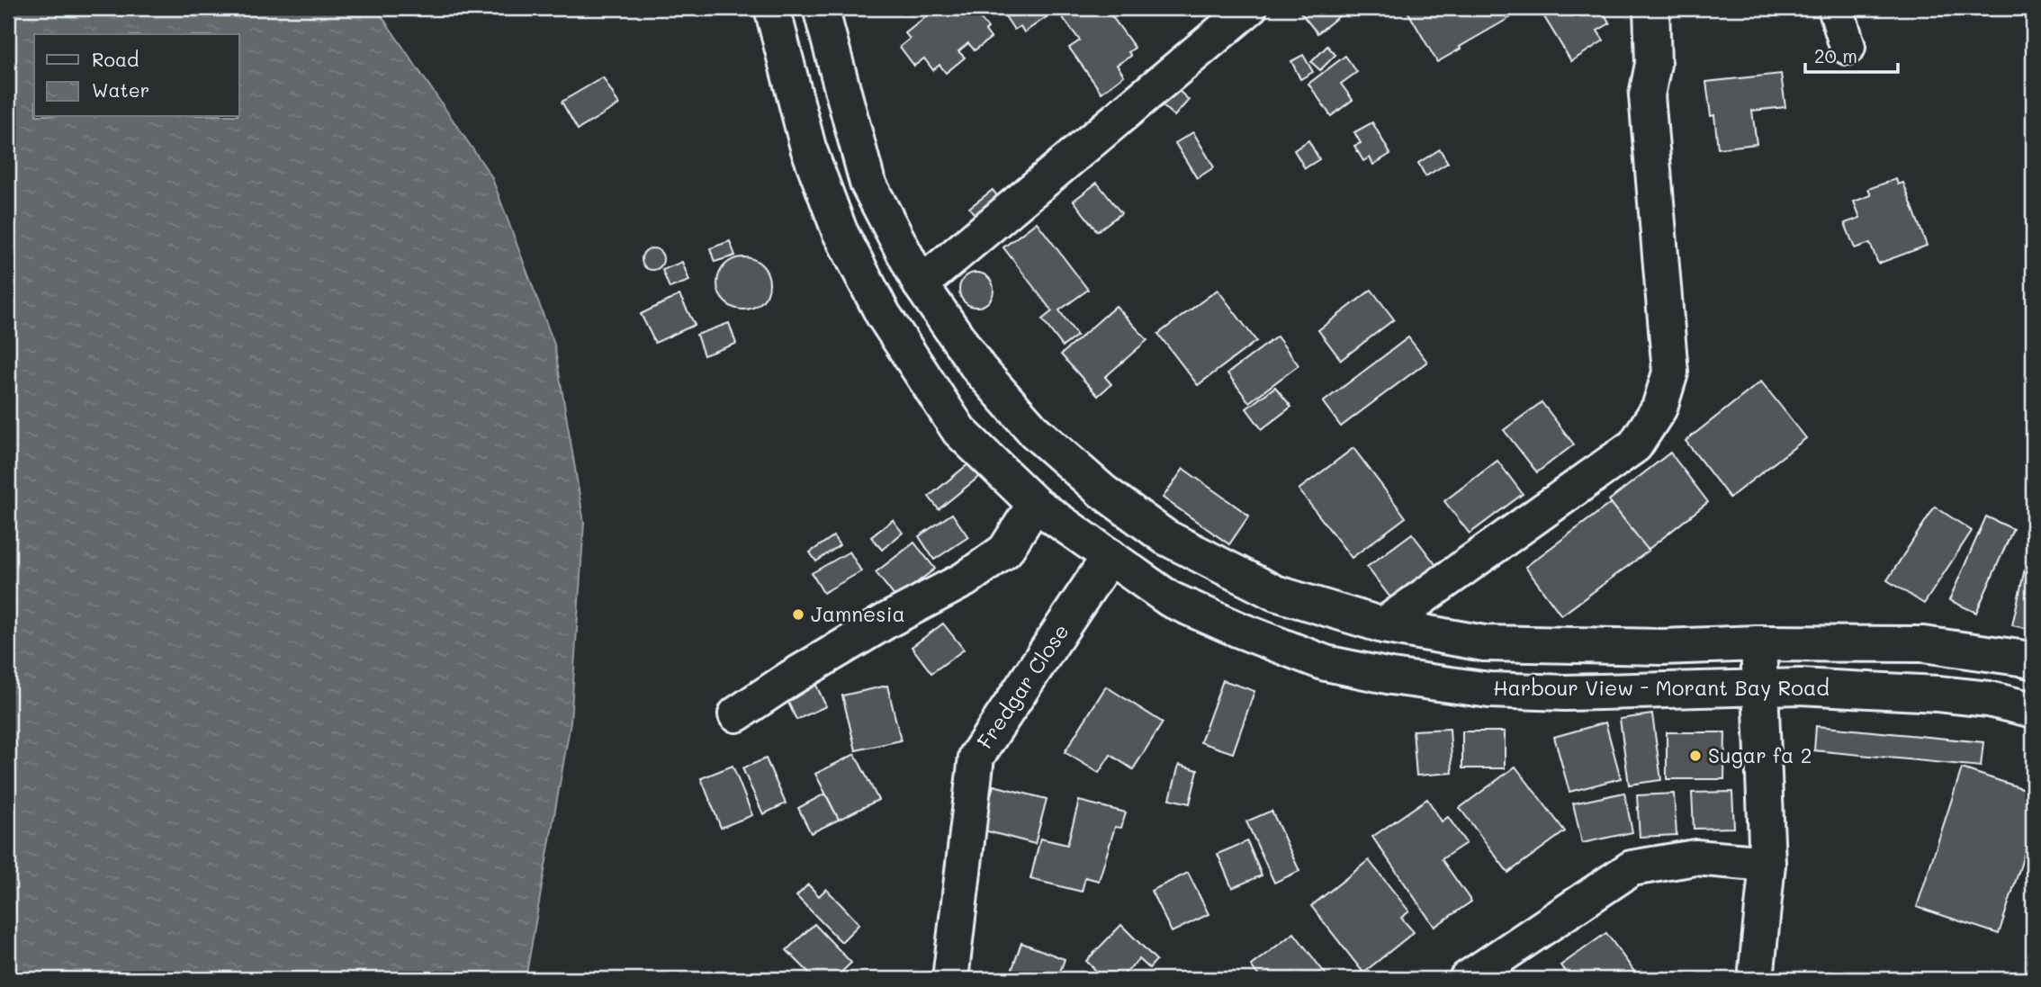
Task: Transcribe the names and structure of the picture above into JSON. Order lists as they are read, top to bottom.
{
  "streets": {
    "main road": ["Fredgar Close", "Harbour View - Morant Bay Road"]
  },
  "crossings": [
    ["Fredgar Close", "Harbour View - Morant Bay Road"]
  ],
  "places": ["Jamnesia", "Sugar fa 2"],
  "legend": ["Road", "Water"],
  "scale_bar": "20 m"
}
